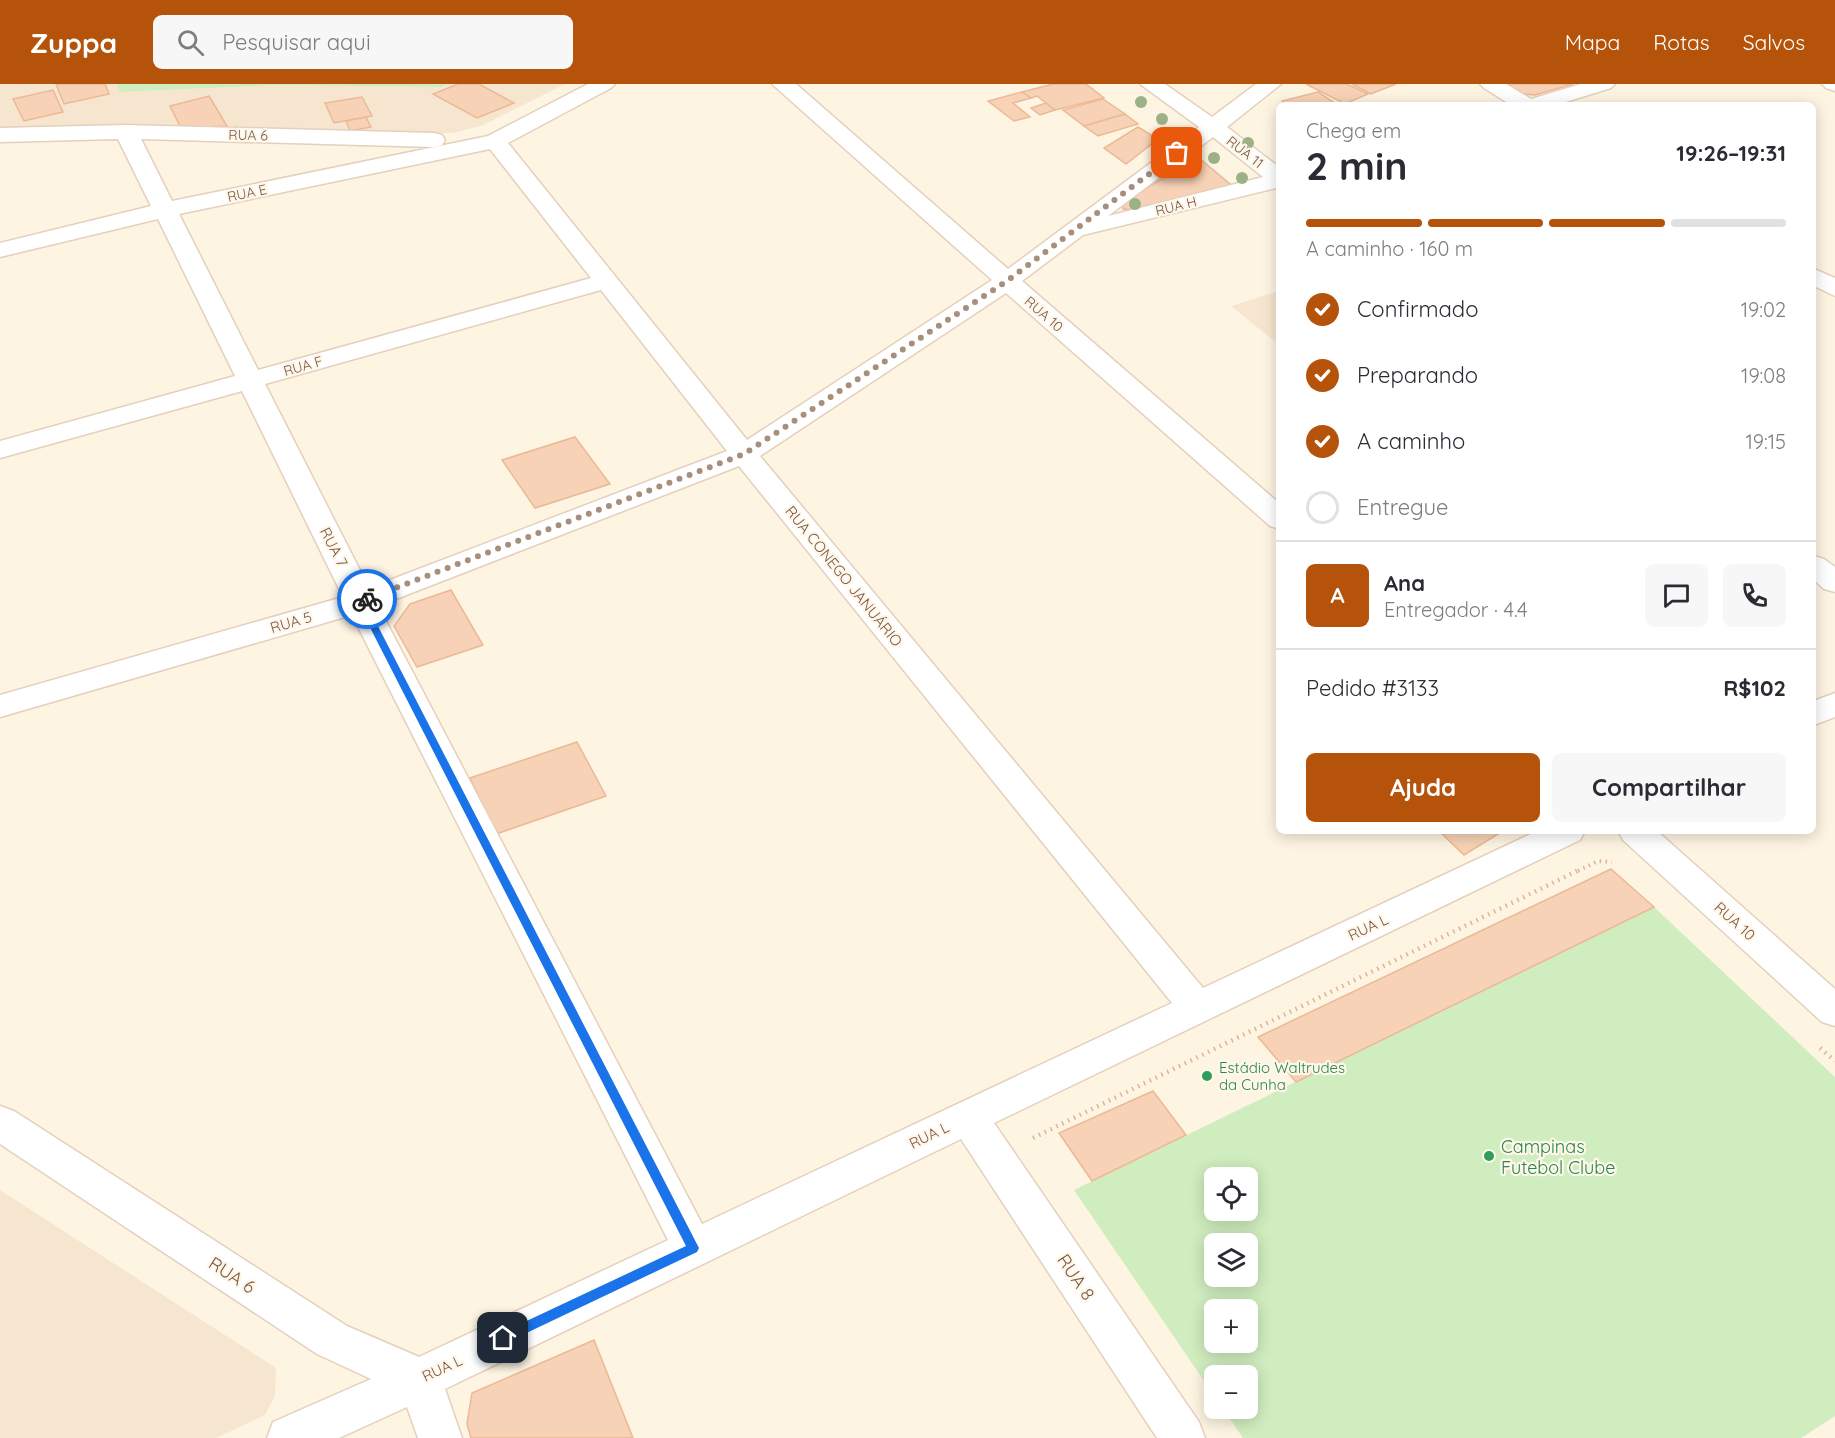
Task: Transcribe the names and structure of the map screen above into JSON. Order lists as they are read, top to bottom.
{
  "streets": {
    "street": [
      "RUA 6",
      "RUA 11",
      "RUA E",
      "RUA H",
      "RUA 10",
      "RUA F",
      "RUA 7",
      "RUA CONEGO JANUÁRIO",
      "RUA 5",
      "RUA L",
      "RUA 8"
    ]
  },
  "crossings": [
    ["RUA 6", "RUA E"],
    ["RUA 6", "RUA 7"],
    ["RUA 6", "RUA CONEGO JANUÁRIO"],
    ["RUA 6", "RUA L"],
    ["RUA 11", "RUA 5"],
    ["RUA E", "RUA 7"],
    ["RUA E", "RUA CONEGO JANUÁRIO"],
    ["RUA H", "RUA 5"],
    ["RUA 10", "RUA 5"],
    ["RUA F", "RUA 7"],
    ["RUA F", "RUA CONEGO JANUÁRIO"],
    ["RUA 7", "RUA 5"],
    ["RUA 7", "RUA L"],
    ["RUA CONEGO JANUÁRIO", "RUA 5"],
    ["RUA CONEGO JANUÁRIO", "RUA L"],
    ["RUA L", "RUA 8"]
  ],
  "places": ["Estádio Waltrudes da Cunha", "Campinas Futebol Clube"],
  "page": {
    "header": "Zuppa",
    "search": "Pesquisar aqui",
    "nav": ["Mapa", "Rotas", "Salvos"],
    "heading": ["2 min", "Chega em", "19:26–19:31"],
    "panel": [
      "Ana",
      "Entregador · 4.4",
      "Pedido #3133",
      "R$102"
    ],
    "bar": "A caminho · 160 m",
    "list": [
      ["Confirmado", "19:02"],
      ["Preparando", "19:08"],
      ["A caminho", "19:15"],
      "Entregue"
    ],
    "round": "A",
    "buttons": ["Ajuda", "Compartilhar"],
    "map_buttons": ["+", "−"]
  }
}
